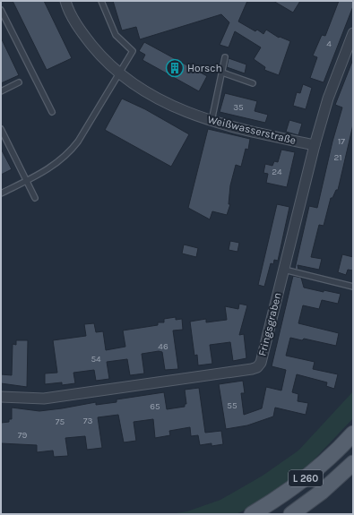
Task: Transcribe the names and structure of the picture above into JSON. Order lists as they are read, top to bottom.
{
  "streets": {
    "main road": ["L 260"],
    "street": ["Weißwasserstraße", "Fringsgraben"]
  },
  "crossings": [
    ["Weißwasserstraße", "Fringsgraben"]
  ],
  "places": {
    "building": ["Horsch"]
  },
  "house_numbers": [
    "4",
    "35",
    "17",
    "21",
    "24",
    "46",
    "54",
    "55",
    "65",
    "73",
    "75",
    "79"
  ]
}
